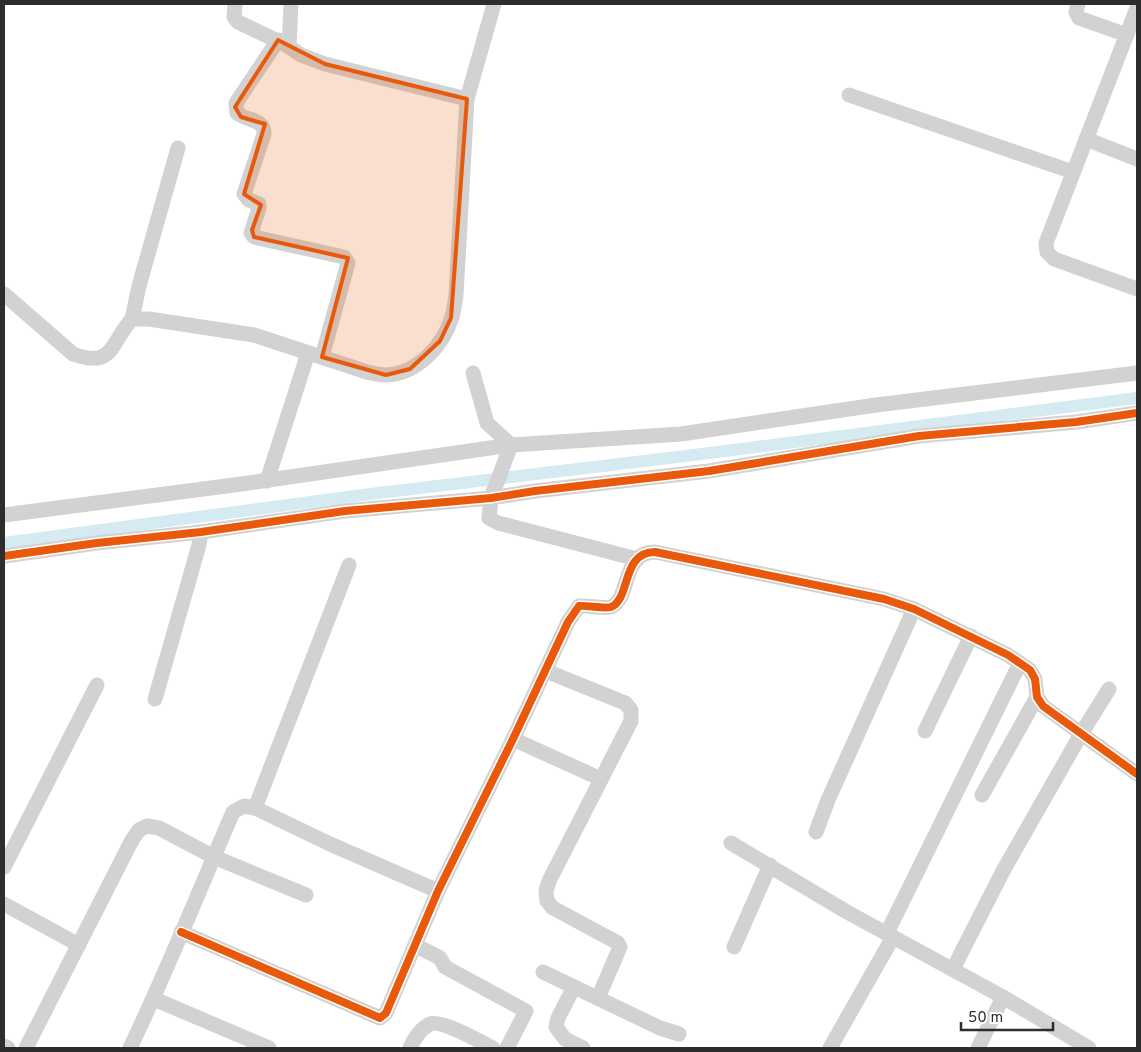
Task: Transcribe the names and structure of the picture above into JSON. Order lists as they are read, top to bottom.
{
  "scale_bar": "50 m"
}
